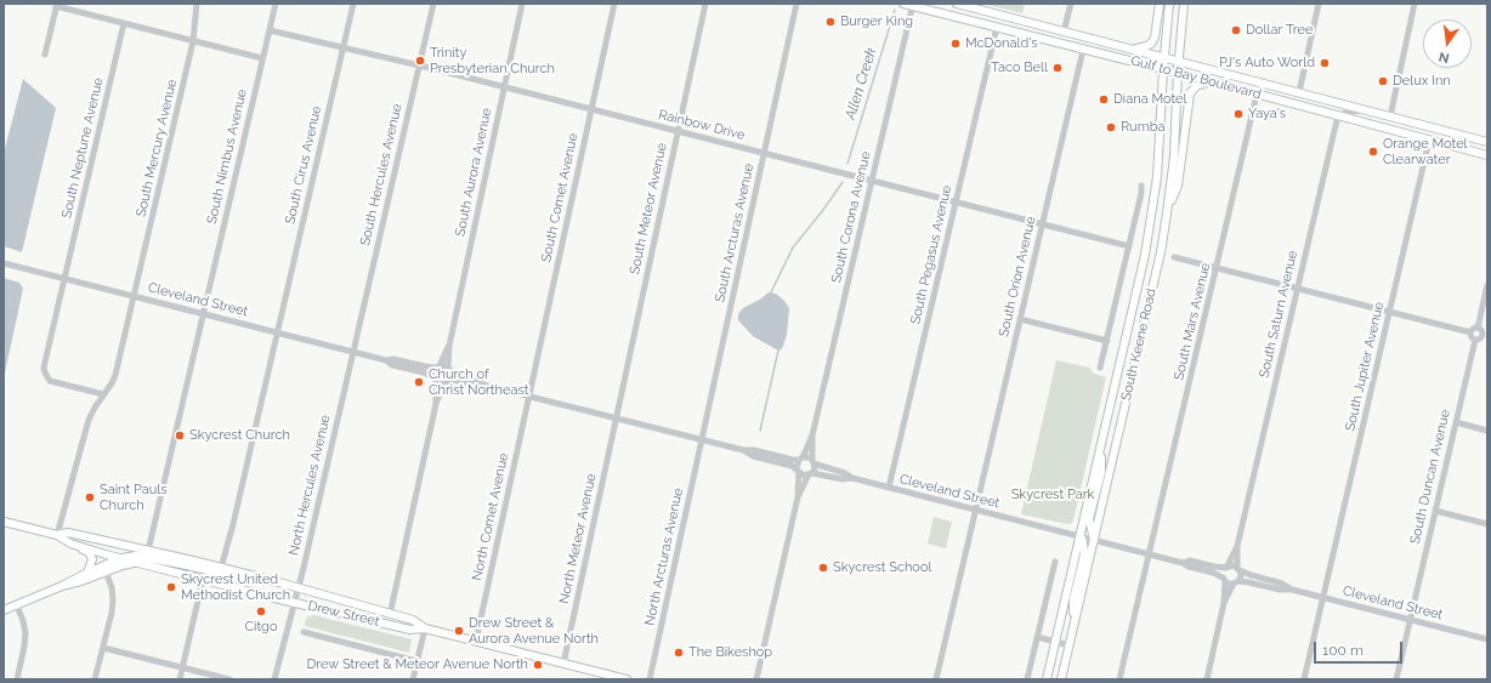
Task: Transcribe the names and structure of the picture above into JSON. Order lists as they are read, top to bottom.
{
  "streets": {
    "main road": ["Gulf to Bay Boulevard", "South Keene Road", "Drew Street"],
    "street": [
      "Rainbow Drive",
      "South Neptune Avenue",
      "South Mercury Avenue",
      "South Nimbus Avenue",
      "South Cirus Avenue",
      "South Aurora Avenue",
      "South Hercules Avenue",
      "South Comet Avenue",
      "South Meteor Avenue",
      "South Corona Avenue",
      "South Arcturas Avenue",
      "South Pegasus Avenue",
      "South Orion Avenue",
      "Cleveland Street",
      "South Saturn Avenue",
      "South Mars Avenue",
      "South Jupiter Avenue",
      "South Duncan Avenue",
      "North Hercules Avenue",
      "North Comet Avenue",
      "North Meteor Avenue",
      "North Arcturas Avenue"
    ]
  },
  "crossings": [
    ["Gulf to Bay Boulevard", "South Corona Avenue"],
    ["Gulf to Bay Boulevard", "South Pegasus Avenue"],
    ["Gulf to Bay Boulevard", "South Orion Avenue"],
    ["Gulf to Bay Boulevard", "South Saturn Avenue"],
    ["Gulf to Bay Boulevard", "South Mars Avenue"],
    ["Gulf to Bay Boulevard", "South Keene Road"],
    ["Gulf to Bay Boulevard", "South Jupiter Avenue"],
    ["Rainbow Drive", "South Nimbus Avenue"],
    ["Rainbow Drive", "South Cirus Avenue"],
    ["Rainbow Drive", "South Aurora Avenue"],
    ["Rainbow Drive", "South Hercules Avenue"],
    ["Rainbow Drive", "South Comet Avenue"],
    ["Rainbow Drive", "South Meteor Avenue"],
    ["Rainbow Drive", "South Corona Avenue"],
    ["Rainbow Drive", "South Arcturas Avenue"],
    ["Rainbow Drive", "South Pegasus Avenue"],
    ["Rainbow Drive", "South Orion Avenue"],
    ["South Neptune Avenue", "South Mercury Avenue"],
    ["South Neptune Avenue", "Cleveland Street"],
    ["South Mercury Avenue", "Cleveland Street"],
    ["South Mercury Avenue", "Drew Street"],
    ["South Nimbus Avenue", "Cleveland Street"],
    ["South Nimbus Avenue", "Drew Street"],
    ["South Cirus Avenue", "Cleveland Street"],
    ["South Cirus Avenue", "Drew Street"],
    ["South Aurora Avenue", "Cleveland Street"],
    ["South Hercules Avenue", "Cleveland Street"],
    ["South Hercules Avenue", "North Hercules Avenue"],
    ["South Comet Avenue", "North Comet Avenue"],
    ["South Meteor Avenue", "North Meteor Avenue"],
    ["South Corona Avenue", "Cleveland Street"],
    ["South Arcturas Avenue", "North Arcturas Avenue"],
    ["South Pegasus Avenue", "Cleveland Street"],
    ["South Orion Avenue", "Cleveland Street"],
    ["Cleveland Street", "South Saturn Avenue"],
    ["Cleveland Street", "South Mars Avenue"],
    ["Cleveland Street", "South Keene Road"],
    ["Cleveland Street", "South Jupiter Avenue"],
    ["Cleveland Street", "South Duncan Avenue"],
    ["Cleveland Street", "North Hercules Avenue"],
    ["North Hercules Avenue", "Drew Street"],
    ["North Comet Avenue", "Drew Street"],
    ["North Meteor Avenue", "Drew Street"]
  ],
  "water": ["Allen Creek"],
  "parks": ["Skycrest Park"],
  "places": [
    "Burger King",
    "Dollar Tree",
    "McDonald's",
    "Trinity Presbyterian Church",
    "PJ's Auto World",
    "Taco Bell",
    "Delux Inn",
    "Diana Motel",
    "Yaya's",
    "Rumba",
    "Orange Motel Clearwater",
    "Church of Christ Northeast",
    "Skycrest Church",
    "Saint Pauls Church",
    "Skycrest School",
    "Skycrest United Methodist Church",
    "Citgo",
    "Drew Street & Aurora Avenue North",
    "The Bikeshop",
    "Drew Street & Meteor Avenue North"
  ],
  "scale_bar": "100 m",
  "north": "bottom"
}
